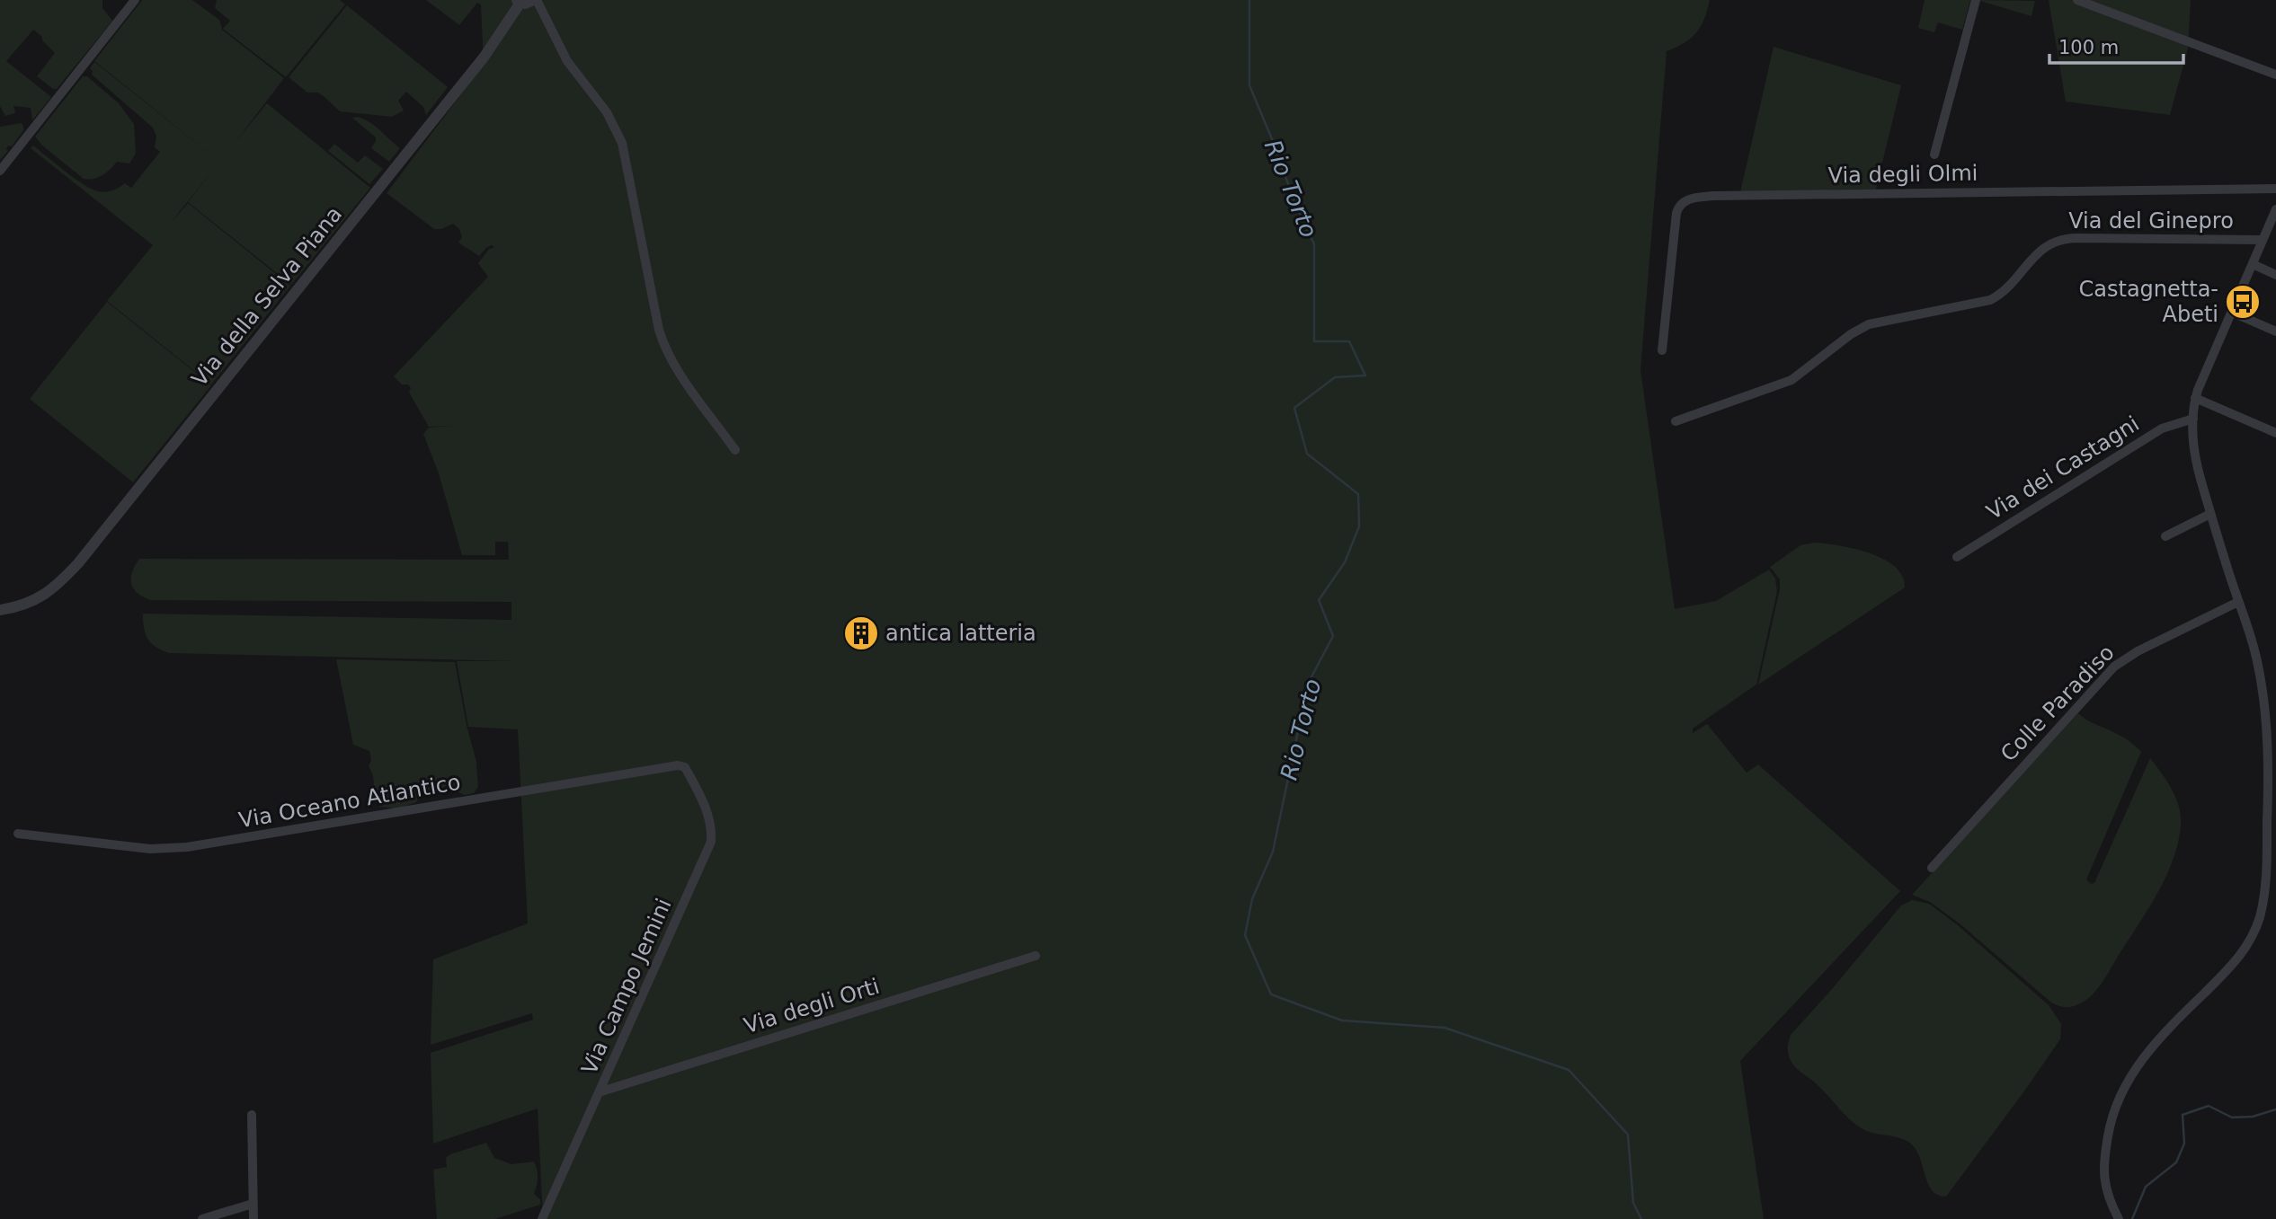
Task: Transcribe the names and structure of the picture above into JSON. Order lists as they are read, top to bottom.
{
  "streets": {
    "street": [
      "Via degli Olmi",
      "Via del Ginepro",
      "Via della Selva Piana",
      "Via dei Castagni",
      "Colle Paradiso",
      "Via Oceano Atlantico",
      "Via Campo Jemini",
      "Via degli Orti"
    ]
  },
  "crossings": [
    ["Via Oceano Atlantico", "Via Campo Jemini"],
    ["Via Campo Jemini", "Via degli Orti"]
  ],
  "water": ["Rio Torto"],
  "places": {
    "bus stop": ["Castagnetta- Abeti"],
    "building": ["antica latteria"]
  },
  "scale_bar": "100 m"
}
